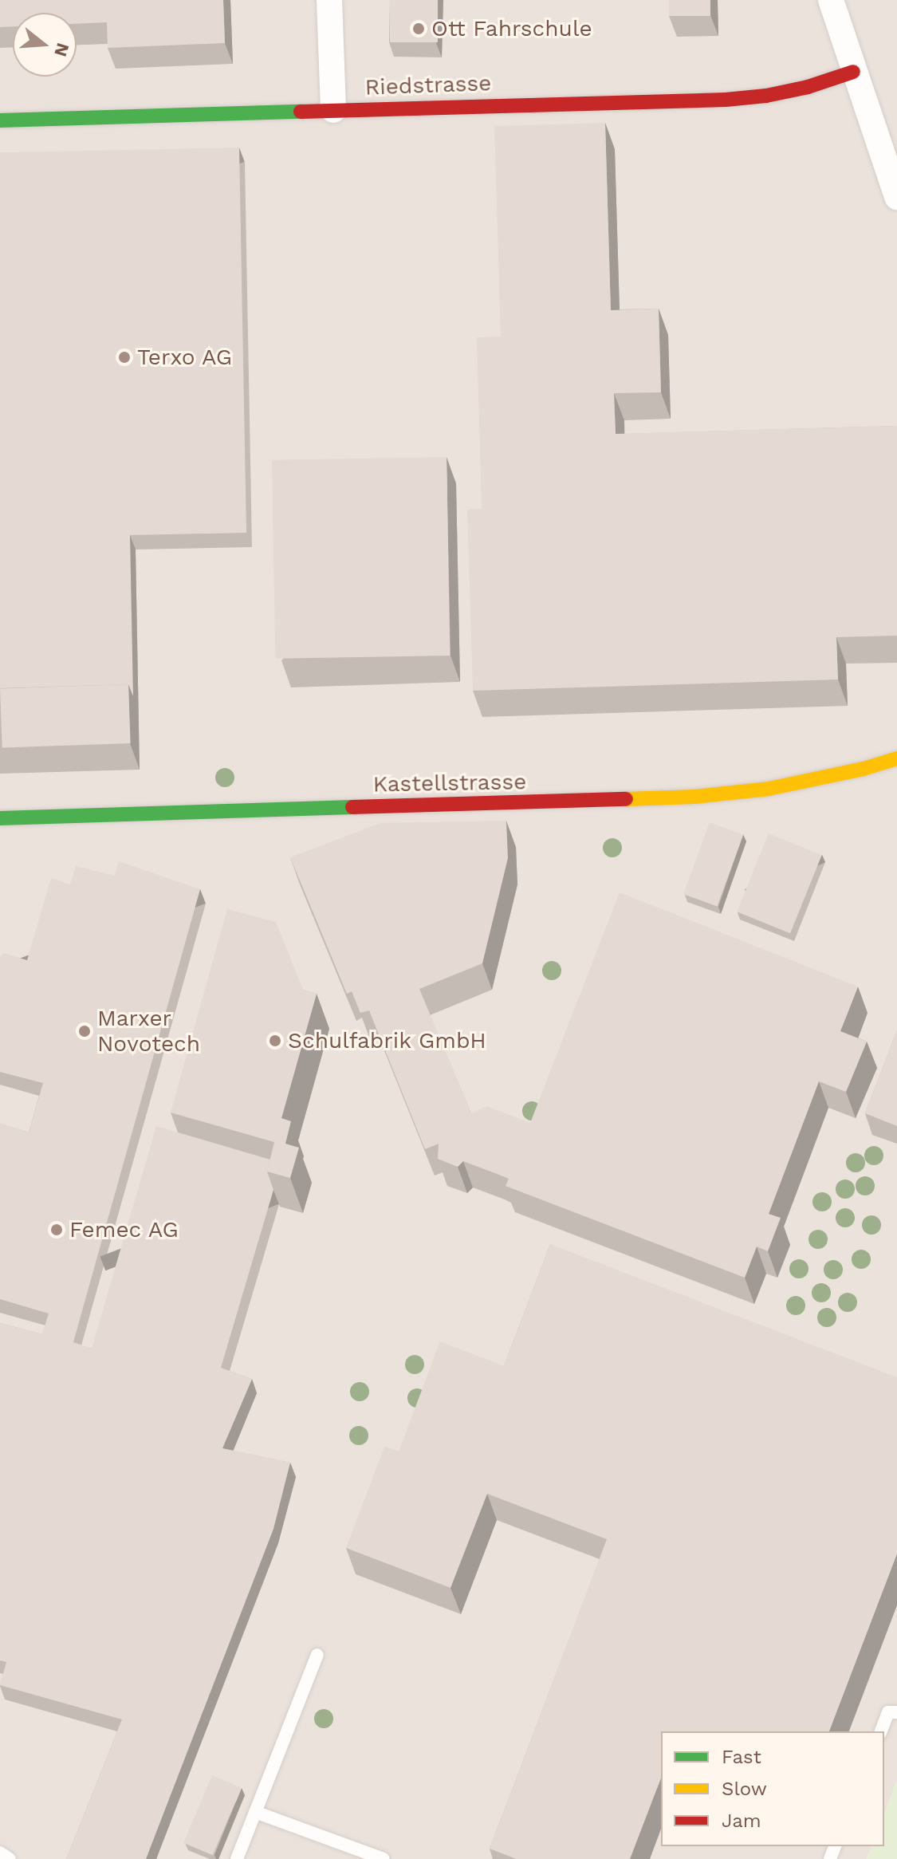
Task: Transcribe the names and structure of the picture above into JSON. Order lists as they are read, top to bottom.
{
  "streets": {
    "street": ["Riedstrasse", "Kastellstrasse"]
  },
  "places": [
    "Ott Fahrschule",
    "Terxo AG",
    "Marxer Novotech",
    "Schulfabrik GmbH",
    "Femec AG"
  ],
  "legend": ["Fast", "Slow", "Jam"],
  "north": "right"
}
